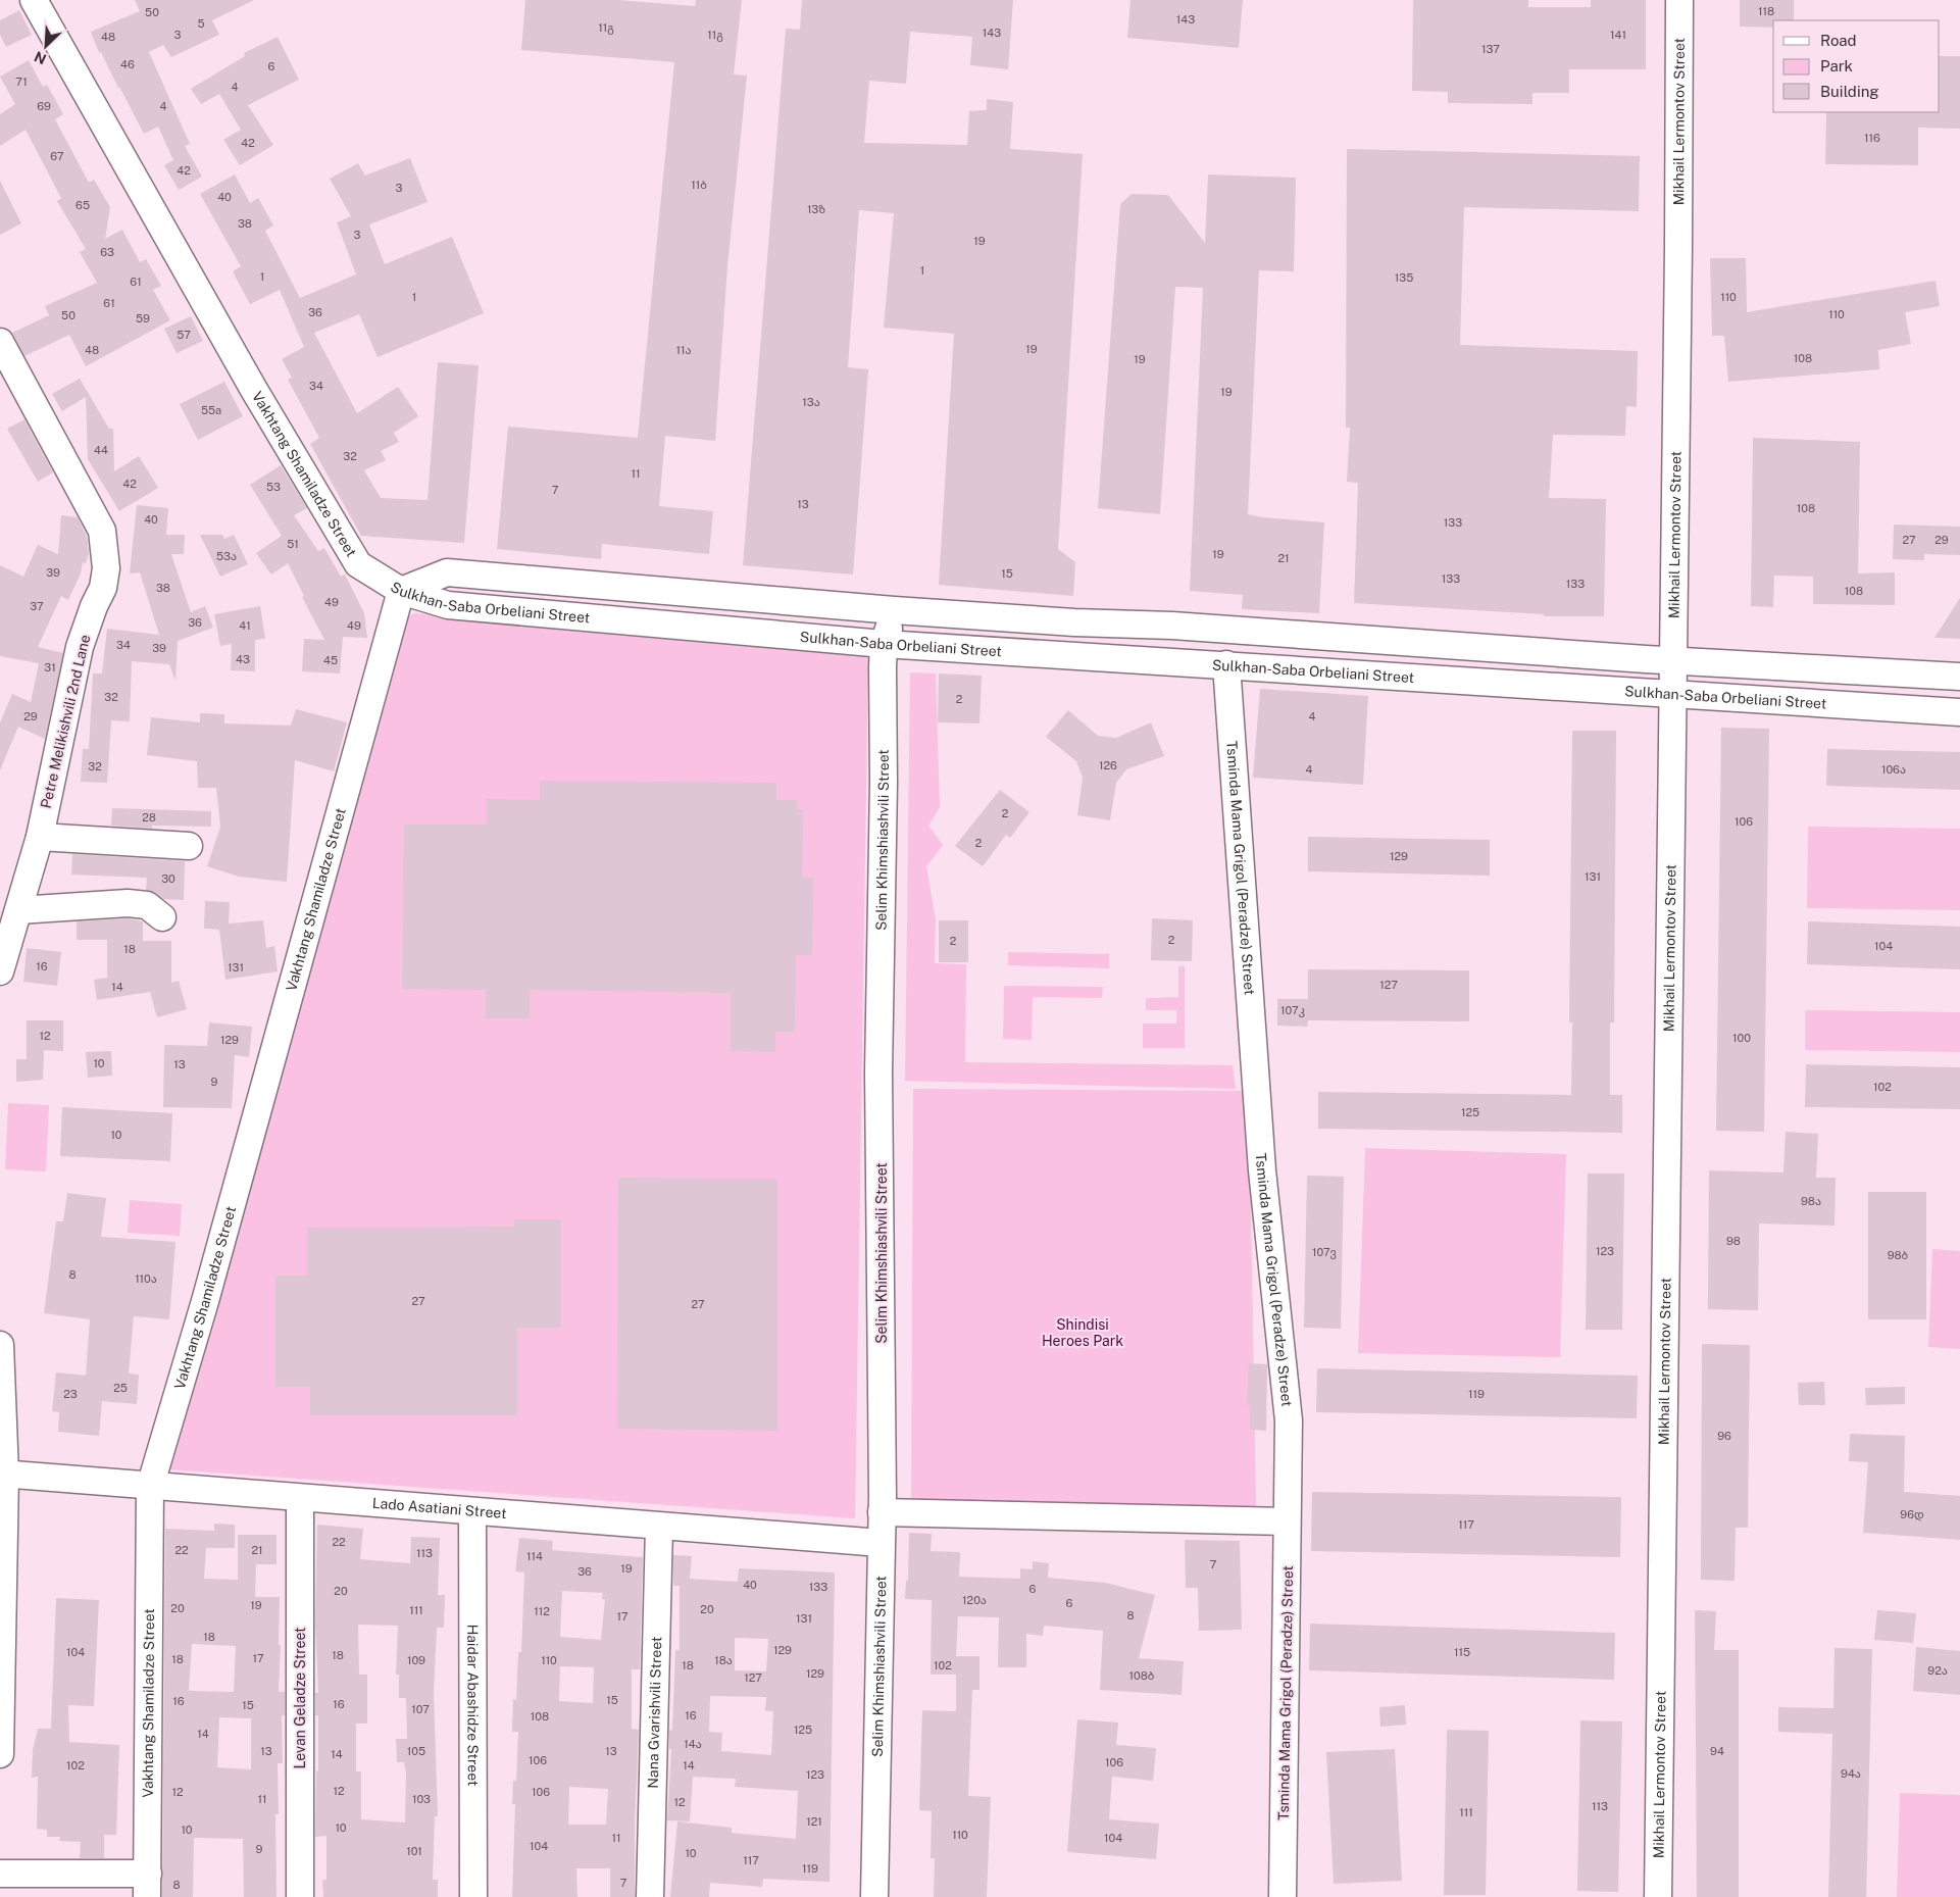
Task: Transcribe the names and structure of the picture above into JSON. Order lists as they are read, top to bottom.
{
  "streets": {
    "street": [
      "Mikhail Lermontov Street",
      "Vakhtang Shamiladze Street",
      "Sulkhan-Saba Orbeliani Street",
      "Petre Melikishvili 2nd Lane",
      "Selim Khimshiashvili Street",
      "Tsminda Mama Grigol (Peradze) Street",
      "Lado Asatiani Street",
      "Levan Geladze Street",
      "Haidar Abashidze Street",
      "Nana Gvarishvili Street"
    ]
  },
  "crossings": [
    ["Mikhail Lermontov Street", "Sulkhan-Saba Orbeliani Street"],
    ["Vakhtang Shamiladze Street", "Sulkhan-Saba Orbeliani Street"],
    ["Vakhtang Shamiladze Street", "Lado Asatiani Street"],
    ["Sulkhan-Saba Orbeliani Street", "Selim Khimshiashvili Street"],
    ["Sulkhan-Saba Orbeliani Street", "Tsminda Mama Grigol (Peradze) Street"],
    ["Selim Khimshiashvili Street", "Lado Asatiani Street"],
    ["Lado Asatiani Street", "Levan Geladze Street"],
    ["Lado Asatiani Street", "Haidar Abashidze Street"],
    ["Lado Asatiani Street", "Nana Gvarishvili Street"]
  ],
  "parks": ["Shindisi Heroes Park"],
  "house_numbers": [
    "118",
    "50",
    "143",
    "5",
    "11გ",
    "143",
    "3",
    "11გ",
    "141",
    "48",
    "137",
    "46",
    "6",
    "71",
    "4",
    "69",
    "4",
    "116",
    "42",
    "67",
    "42",
    "11ბ",
    "3",
    "40",
    "65",
    "13ზ",
    "38",
    "3",
    "19",
    "63",
    "1",
    "1",
    "135",
    "61",
    "1",
    "110",
    "61",
    "36",
    "110",
    "50",
    "59",
    "57",
    "19",
    "48",
    "11ა",
    "108",
    "19",
    "34",
    "19",
    "13ა",
    "55a",
    "44",
    "32",
    "11",
    "42",
    "53",
    "7",
    "13",
    "108",
    "40",
    "133",
    "27",
    "29",
    "51",
    "19",
    "53ა",
    "21",
    "39",
    "15",
    "133",
    "133",
    "38",
    "108",
    "49",
    "37",
    "36",
    "41",
    "49",
    "34",
    "39",
    "43",
    "45",
    "31",
    "32",
    "2",
    "29",
    "4",
    "126",
    "32",
    "4",
    "106ა",
    "2",
    "28",
    "106",
    "2",
    "129",
    "131",
    "30",
    "2",
    "2",
    "104",
    "18",
    "16",
    "131",
    "127",
    "14",
    "107კ",
    "12",
    "100",
    "129",
    "10",
    "13",
    "9",
    "102",
    "125",
    "10",
    "98ა",
    "98",
    "123",
    "107ვ",
    "98ბ",
    "8",
    "110ა",
    "27",
    "27",
    "25",
    "23",
    "119",
    "96",
    "96დ",
    "117",
    "22",
    "22",
    "21",
    "113",
    "114",
    "7",
    "19",
    "36",
    "40",
    "133",
    "6",
    "20",
    "120ა",
    "6",
    "19",
    "20",
    "20",
    "111",
    "112",
    "8",
    "17",
    "131",
    "18",
    "129",
    "104",
    "115",
    "18",
    "17",
    "18",
    "109",
    "110",
    "18ა",
    "18",
    "102",
    "92ა",
    "129",
    "108ბ",
    "127",
    "15",
    "16",
    "16",
    "15",
    "107",
    "16",
    "108",
    "125",
    "14",
    "14ა",
    "13",
    "105",
    "13",
    "94",
    "14",
    "106",
    "106",
    "102",
    "14",
    "94ა",
    "123",
    "12",
    "12",
    "106",
    "11",
    "103",
    "12",
    "113",
    "111",
    "121",
    "10",
    "10",
    "110",
    "11",
    "104",
    "104",
    "9",
    "101",
    "10",
    "117",
    "119",
    "7",
    "8"
  ],
  "legend": ["Road", "Park", "Building"],
  "north": "bottom left"
}
